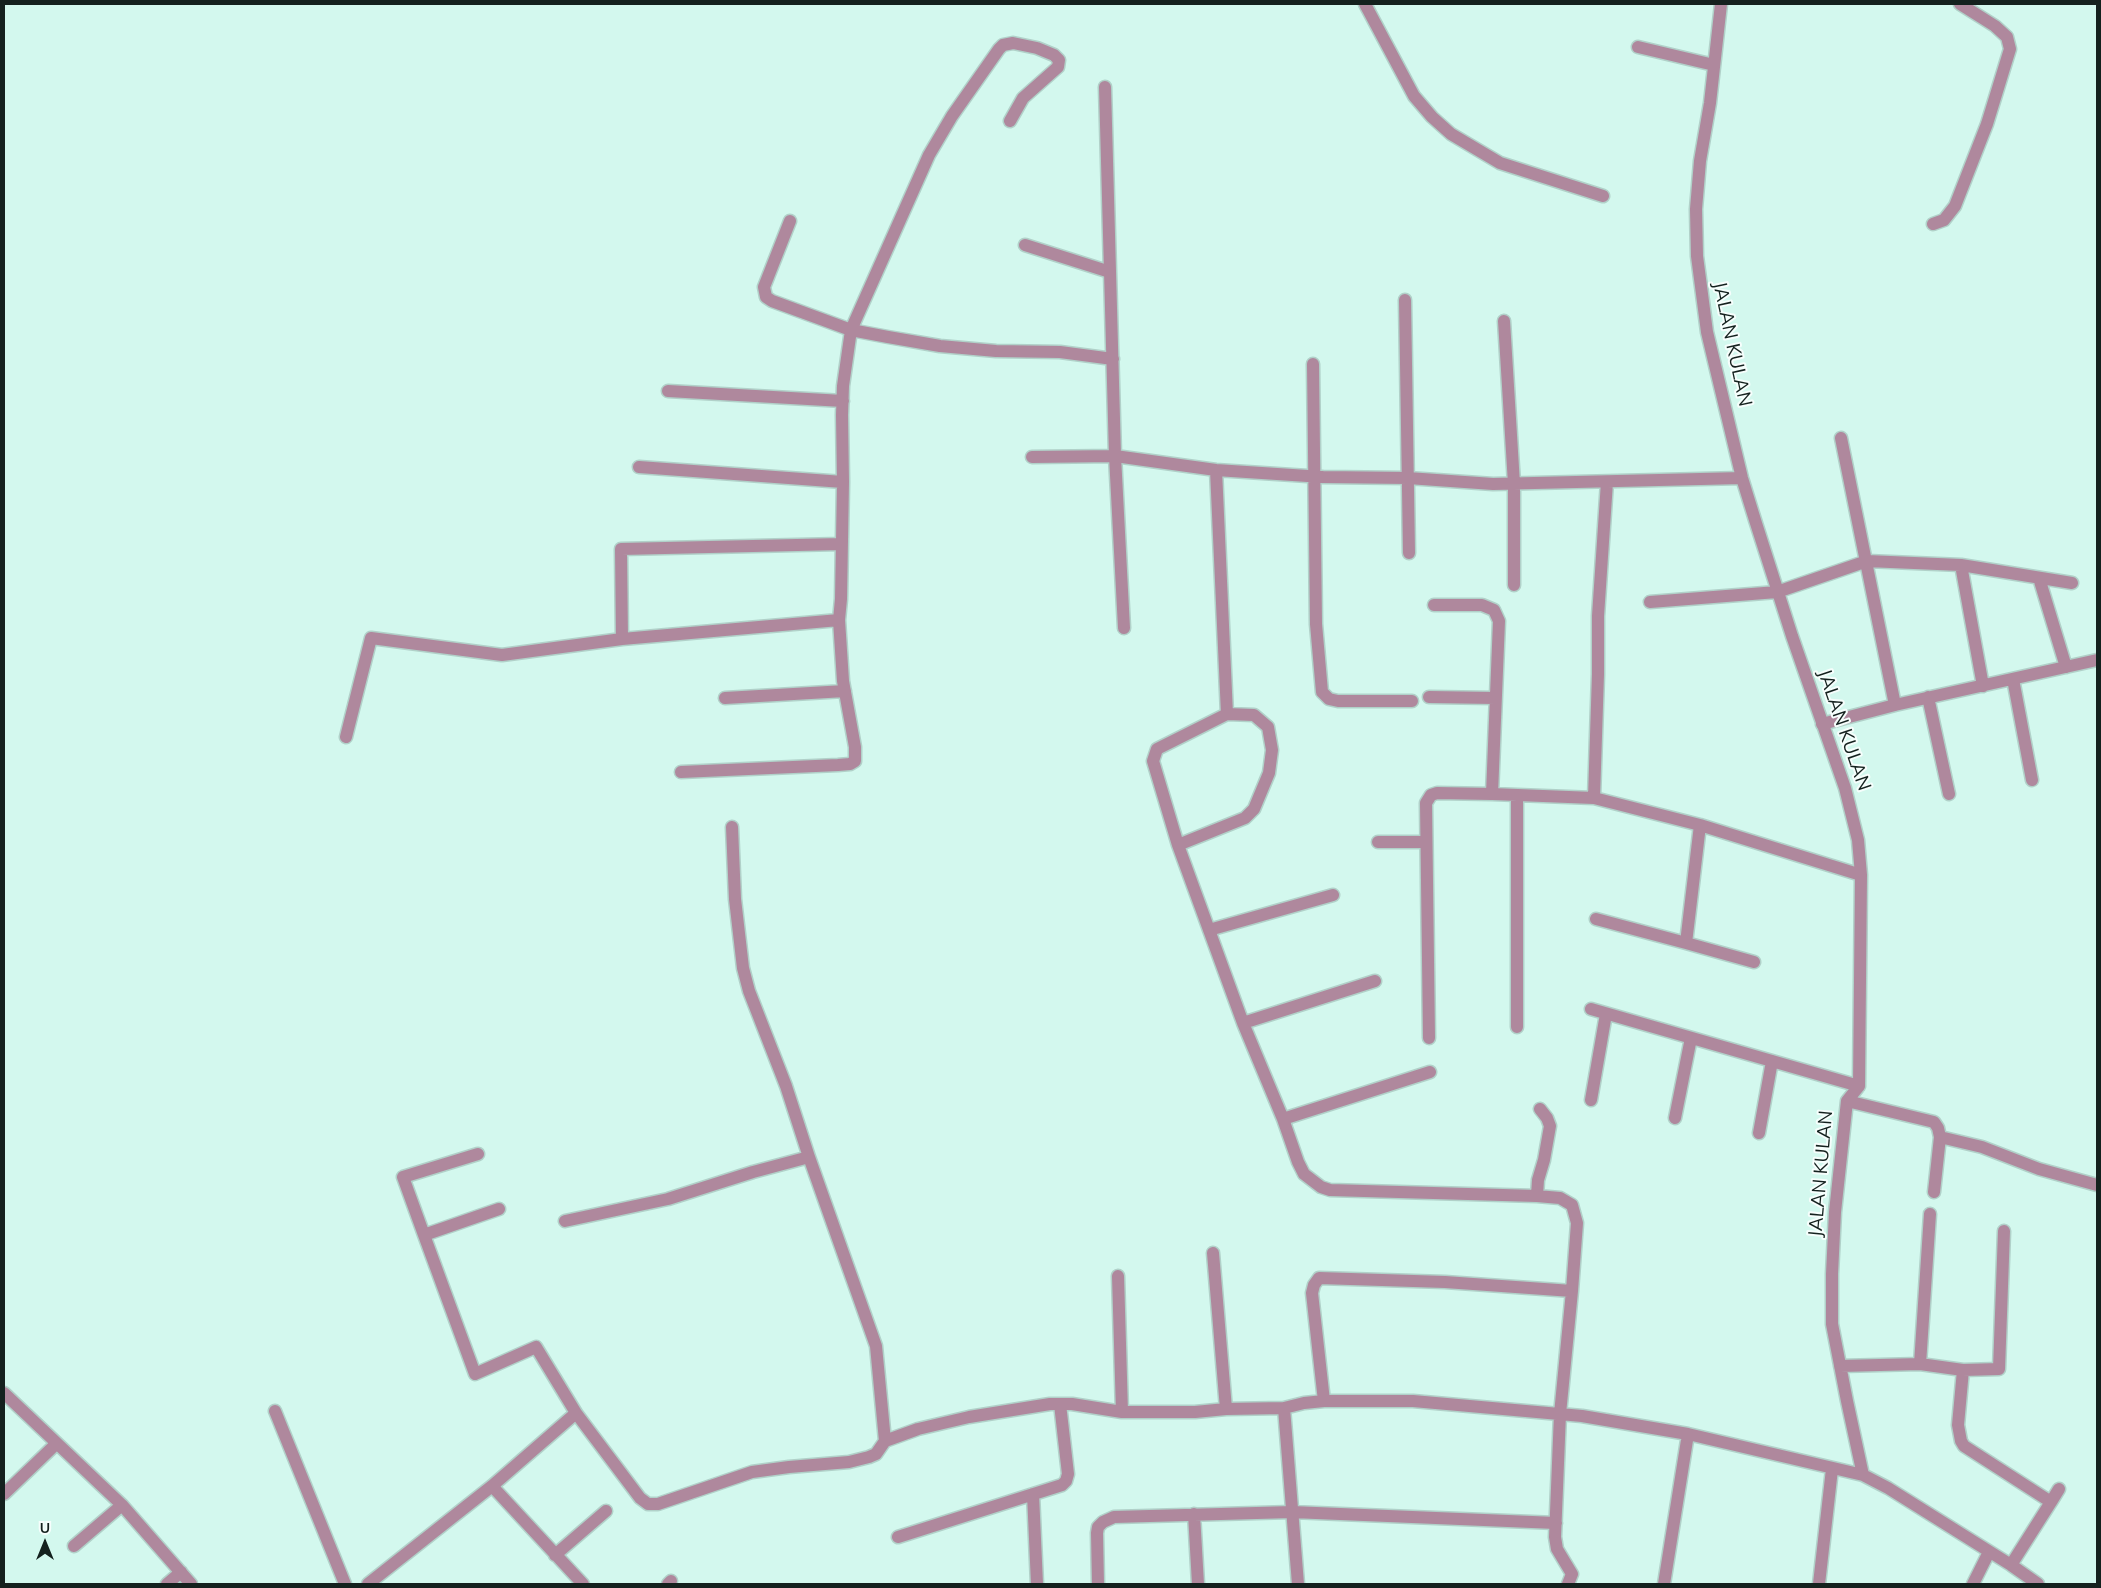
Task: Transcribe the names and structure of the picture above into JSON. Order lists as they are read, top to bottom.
{
  "streets": {
    "street": ["JALAN KULAN"]
  },
  "north": "top"
}
